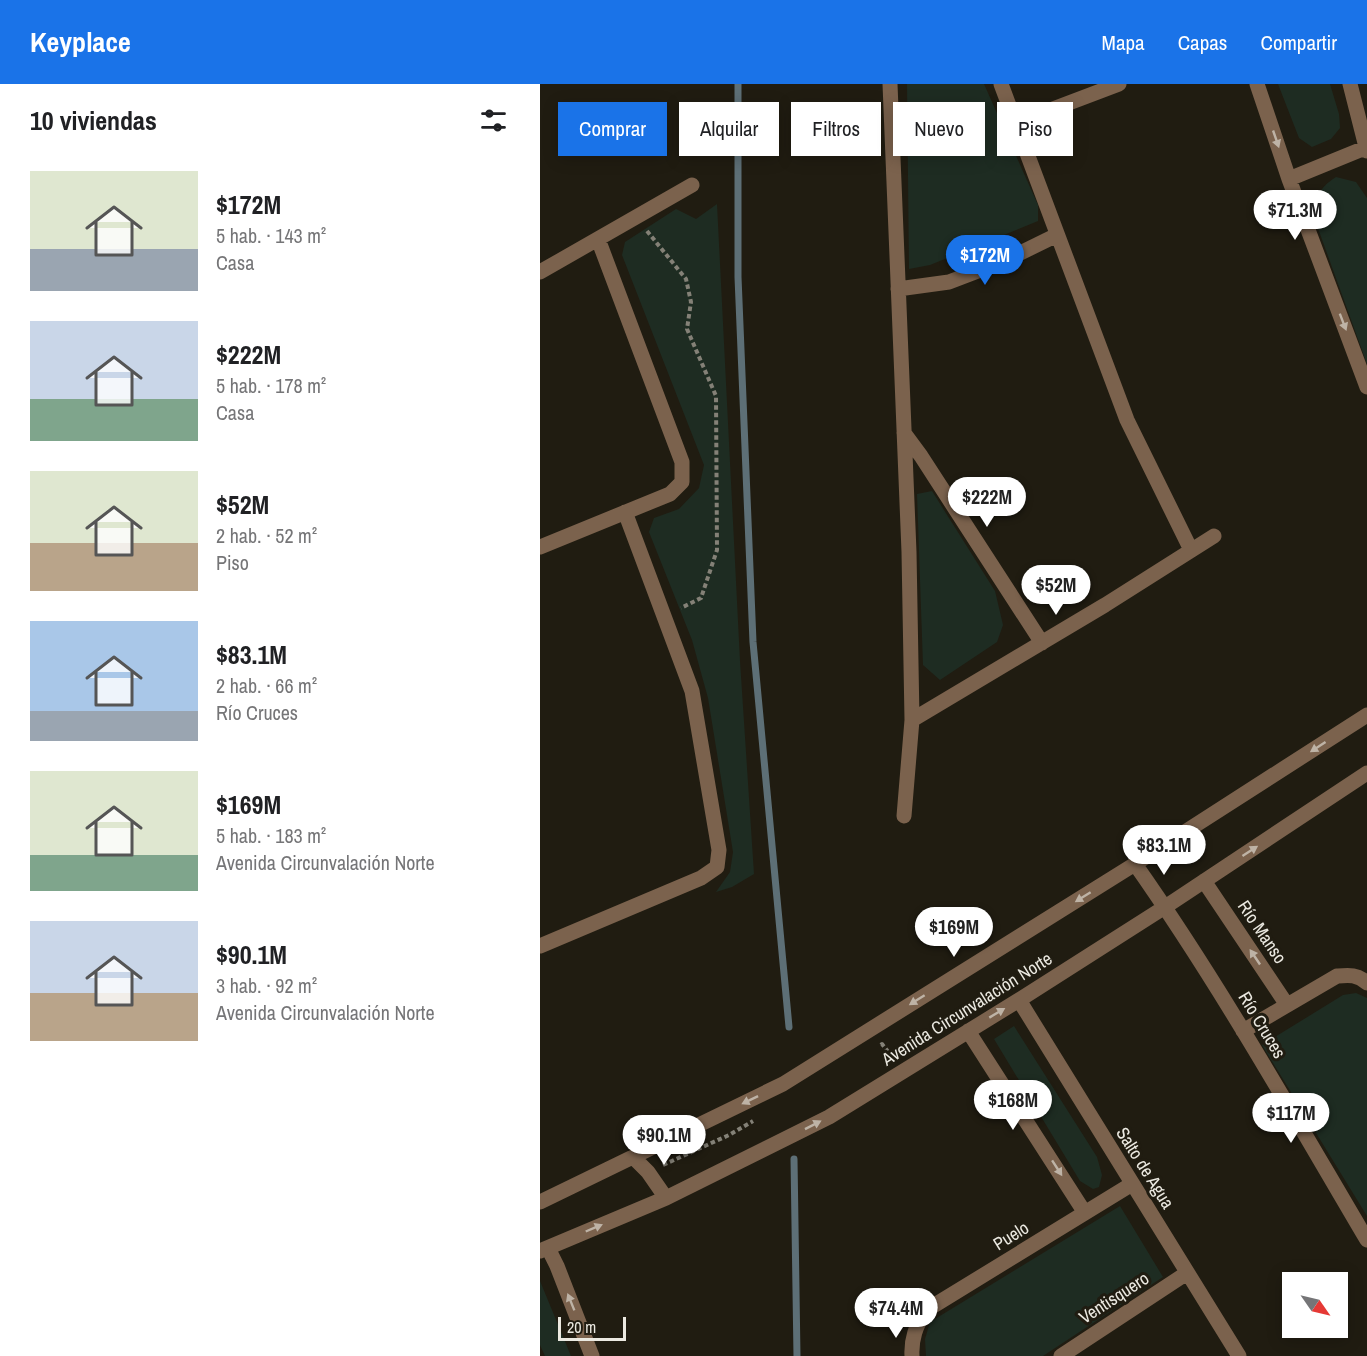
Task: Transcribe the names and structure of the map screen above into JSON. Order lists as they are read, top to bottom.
{
  "streets": {
    "street": [
      "Río Manso",
      "Avenida Circunvalación Norte",
      "Río Cruces",
      "Salto de Agua",
      "Puelo",
      "Ventisquero"
    ]
  },
  "crossings": [
    ["Río Manso", "Avenida Circunvalación Norte"],
    ["Avenida Circunvalación Norte", "Río Cruces"],
    ["Avenida Circunvalación Norte", "Salto de Agua"],
    ["Salto de Agua", "Puelo"],
    ["Salto de Agua", "Ventisquero"]
  ],
  "one_way": ["Río Manso"],
  "scale_bar": "20 m",
  "north": "bottom right",
  "page": {
    "header": "Keyplace",
    "nav": ["Mapa", "Capas", "Compartir"],
    "heading": "10 viviendas",
    "chip": [
      "Comprar",
      "Alquilar",
      "Filtros",
      "Nuevo",
      "Piso"
    ],
    "list": [
      {
        "name": "$172M",
        "note": "5 hab. · 143 m² · Casa"
      },
      {
        "name": "$222M",
        "note": "5 hab. · 178 m² · Casa"
      },
      {
        "name": "$52M",
        "note": "2 hab. · 52 m² · Piso"
      },
      {
        "name": "$83.1M",
        "note": "2 hab. · 66 m² · Río Cruces"
      },
      {
        "name": "$169M",
        "note": "5 hab. · 183 m² · Avenida Circunvalación Norte"
      },
      {
        "name": "$90.1M",
        "note": "3 hab. · 92 m² · Avenida Circunvalación Norte"
      }
    ],
    "price": [
      "$71.3M",
      "$172M",
      "$222M",
      "$52M",
      "$83.1M",
      "$169M",
      "$168M",
      "$117M",
      "$90.1M",
      "$74.4M"
    ],
    "scale": "20 m"
  }
}
